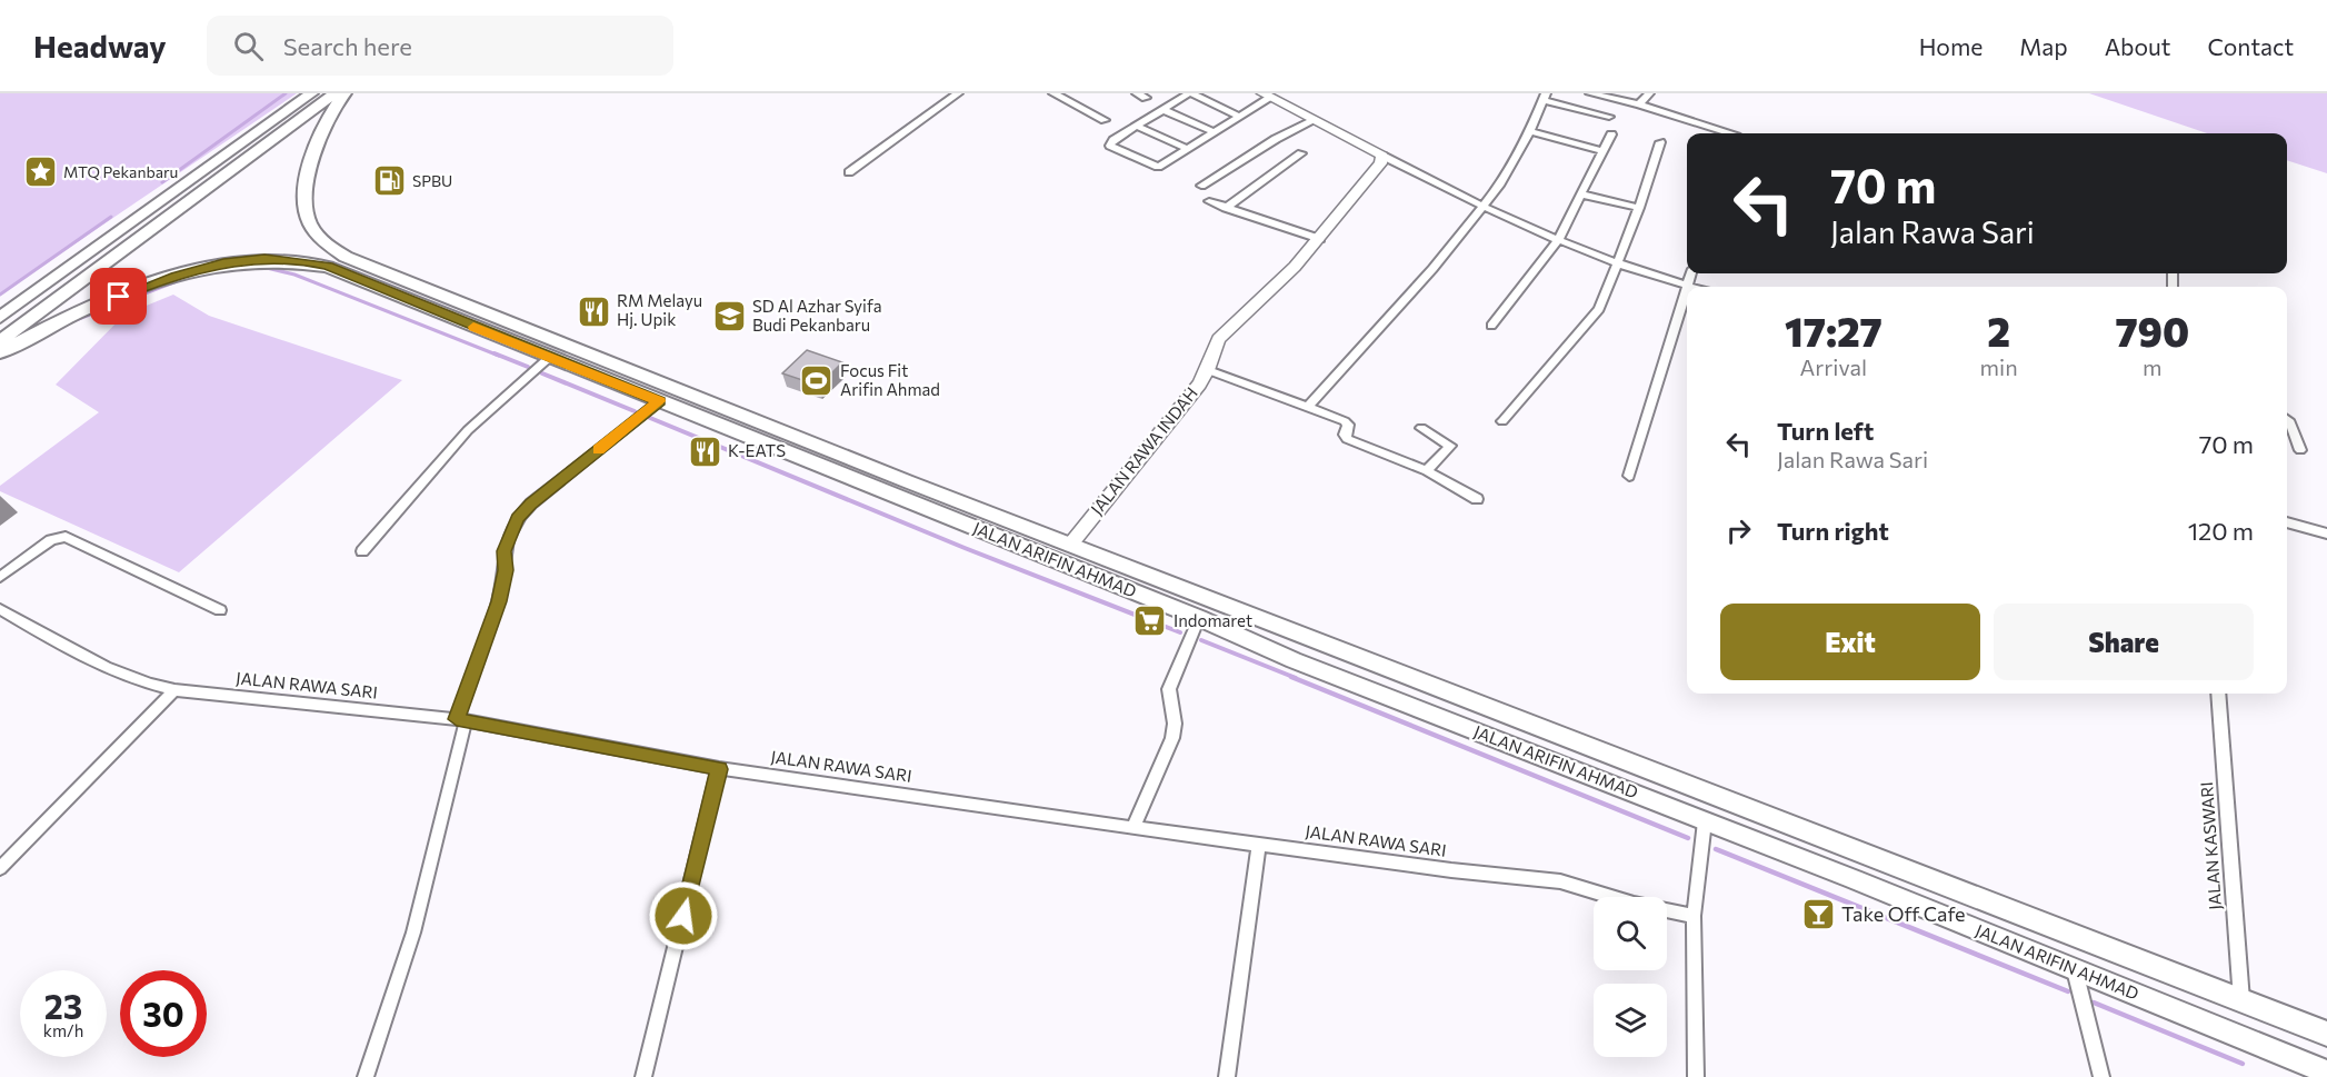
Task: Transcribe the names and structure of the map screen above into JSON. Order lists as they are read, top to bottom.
{
  "streets": {
    "main road": ["JALAN ARIFIN AHMAD"],
    "street": ["JALAN RAWA INDAH", "JALAN RAWA SARI", "JALAN KASWARI"]
  },
  "crossings": [
    ["JALAN RAWA INDAH", "JALAN ARIFIN AHMAD"],
    ["JALAN ARIFIN AHMAD", "JALAN KASWARI"]
  ],
  "places": {
    "place": ["MTQ Pekanbaru"],
    "fuel station": ["SPBU"],
    "restaurant": ["RM Melayu Hj. Upik", "K-EATS"],
    "school or university": ["SD Al Azhar Syifa Budi Pekanbaru"],
    "sports": ["Focus Fit Arifin Ahmad"],
    "supermarket": ["Indomaret"],
    "bar": ["Take Off Cafe"]
  },
  "page": {
    "header": "Headway",
    "search": "Search here",
    "nav": [
      "Home",
      "Map",
      "About",
      "Contact"
    ],
    "turn": ["70 m", "Jalan Rawa Sari"],
    "eta": [
      "17:27",
      "Arrival",
      "2",
      "min",
      "790",
      "m"
    ],
    "list": [
      {
        "name": "Turn left",
        "note": "Jalan Rawa Sari",
        "value": "70 m"
      },
      {
        "name": "Turn right",
        "value": "120 m"
      }
    ],
    "buttons": ["Exit", "Share"],
    "speed": "23 km/h",
    "limit": "30"
  }
}
